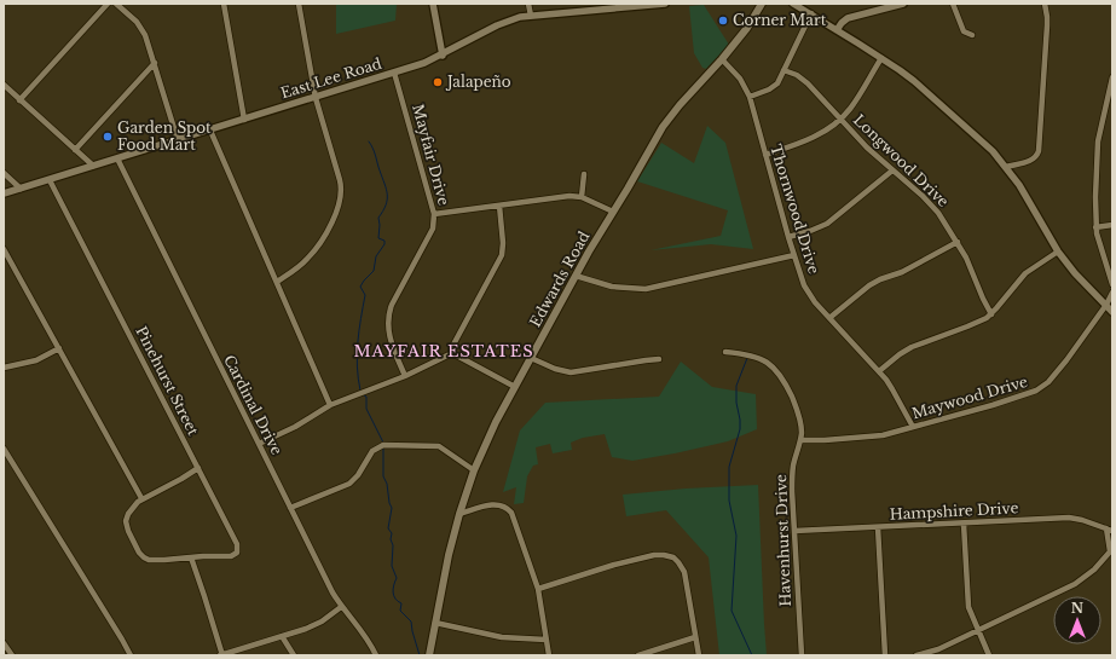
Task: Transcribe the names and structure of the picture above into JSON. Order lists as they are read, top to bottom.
{
  "streets": {
    "main road": ["Edwards Road"],
    "street": [
      "East Lee Road",
      "Mayfair Drive",
      "Longwood Drive",
      "Thornwood Drive",
      "Pinehurst Street",
      "Maywood Drive",
      "Cardinal Drive",
      "Hampshire Drive",
      "Havenhurst Drive"
    ]
  },
  "crossings": [
    ["East Lee Road", "Mayfair Drive"],
    ["East Lee Road", "Pinehurst Street"],
    ["East Lee Road", "Cardinal Drive"],
    ["Thornwood Drive", "Edwards Road"],
    ["Thornwood Drive", "Maywood Drive"],
    ["Maywood Drive", "Havenhurst Drive"],
    ["Hampshire Drive", "Havenhurst Drive"]
  ],
  "districts": ["MAYFAIR ESTATES"],
  "places": ["Corner Mart", "Jalapeño", "Garden Spot Food Mart"],
  "north": "top"
}
